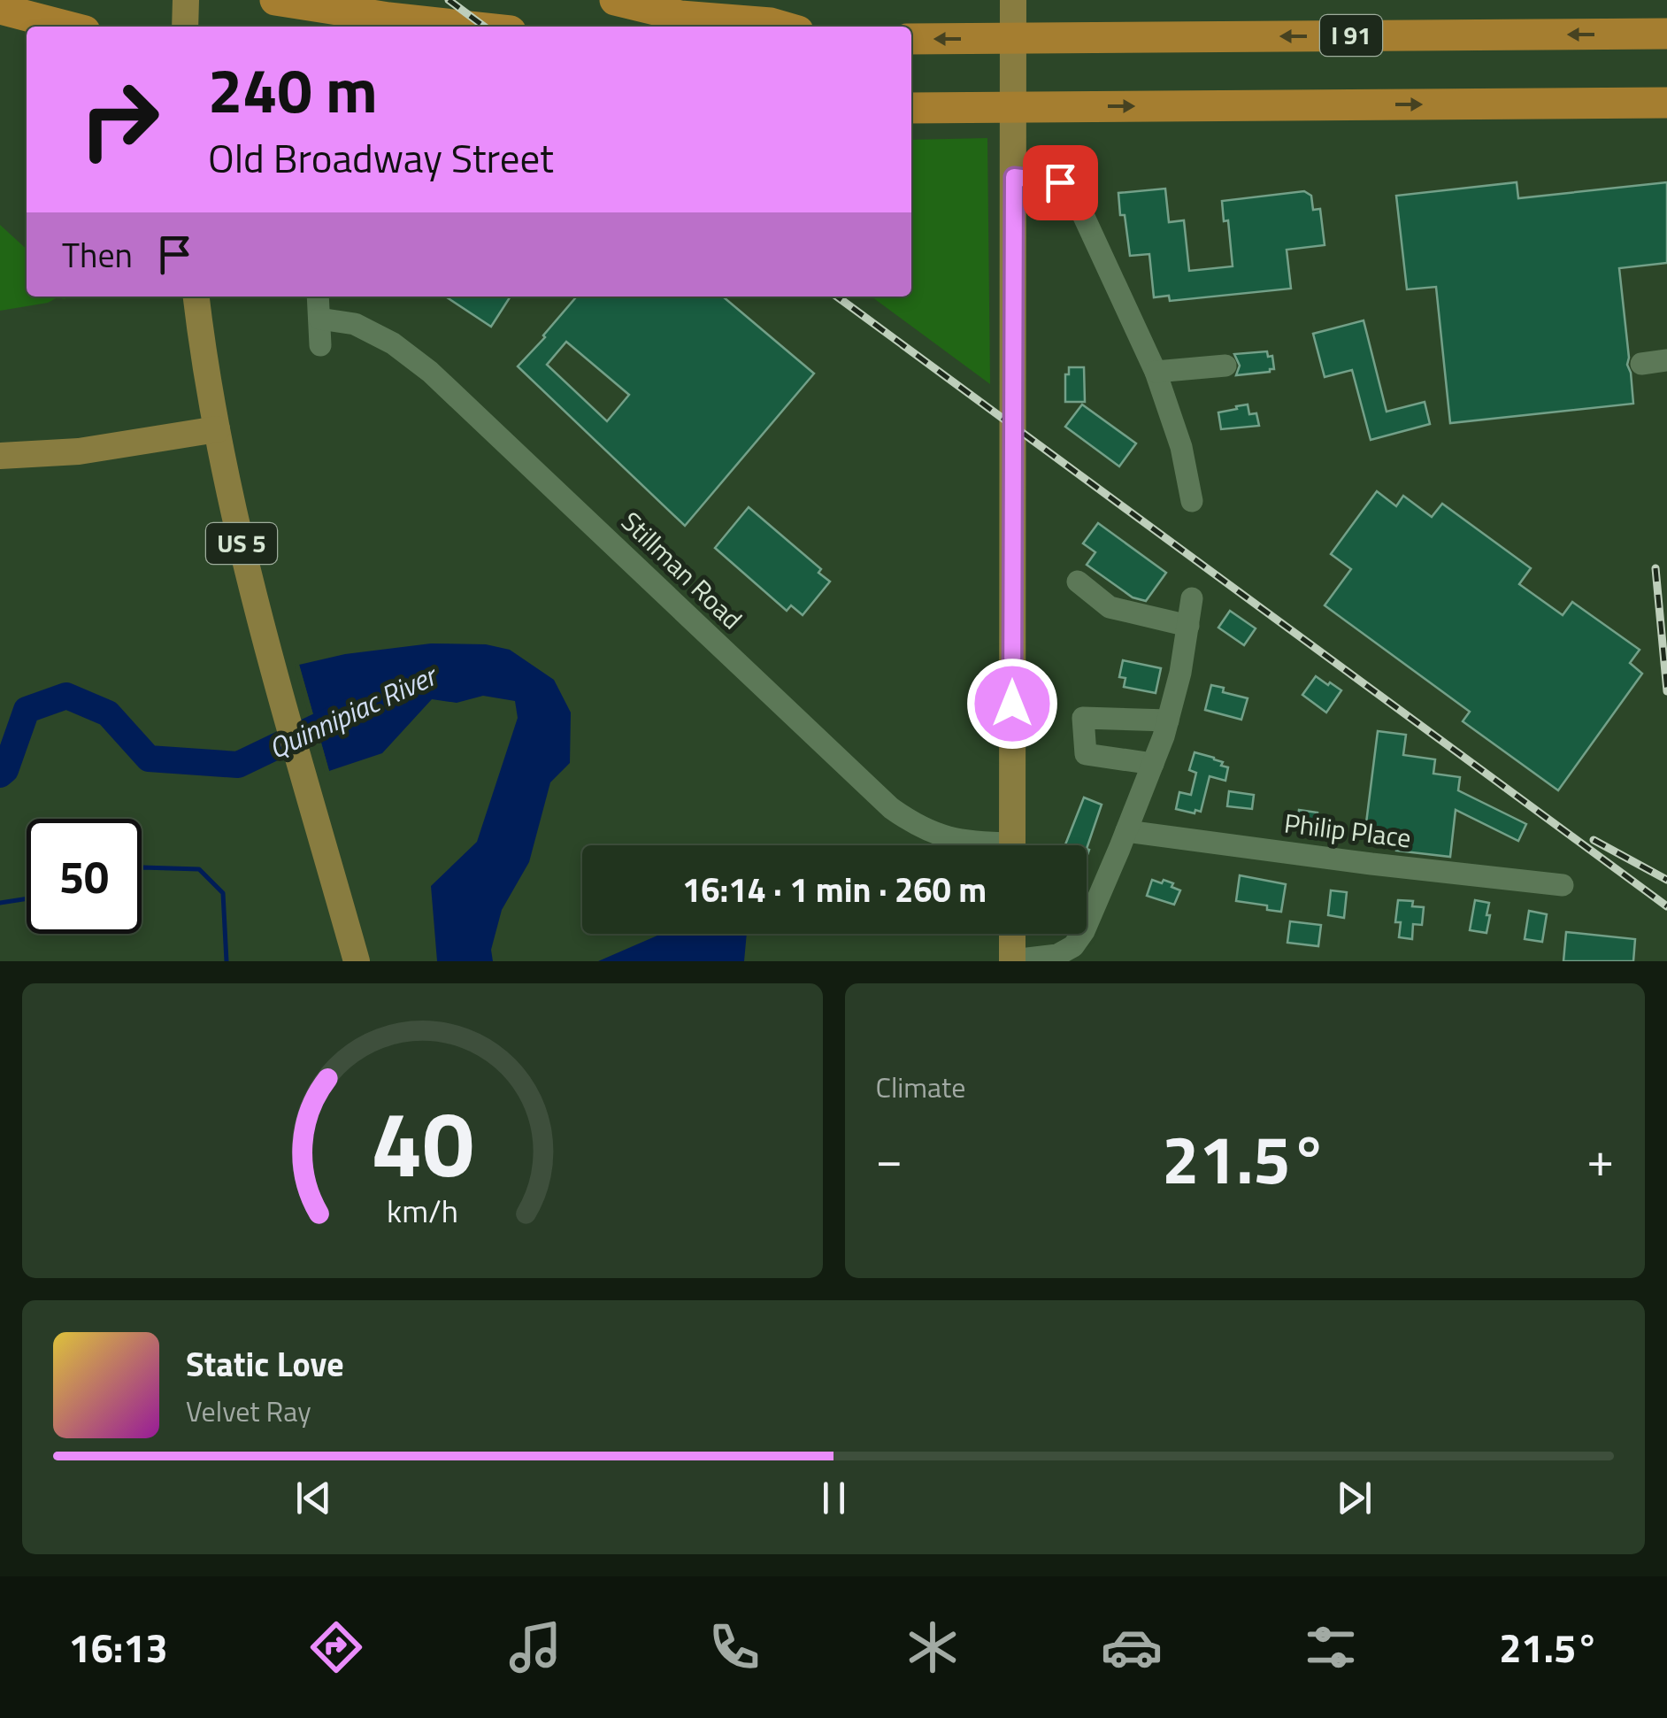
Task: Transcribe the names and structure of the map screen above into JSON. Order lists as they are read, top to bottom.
{
  "streets": {
    "highway": ["I 91"],
    "main road": ["US 5"],
    "street": ["Stillman Road", "Philip Place"]
  },
  "water": ["Quinnipiac River"],
  "page": {
    "turn": ["240 m", "Old Broadway Street"],
    "then": "Then",
    "limit": "50",
    "trip": "16:14 · 1 min · 260 m",
    "tile": "Climate",
    "heat": ["−", "21.5°", "+"],
    "song": ["Static Love", "Velvet Ray"],
    "tabs": ["16:13", "21.5°"],
    "gauge": ["40", "km/h"]
  }
}
